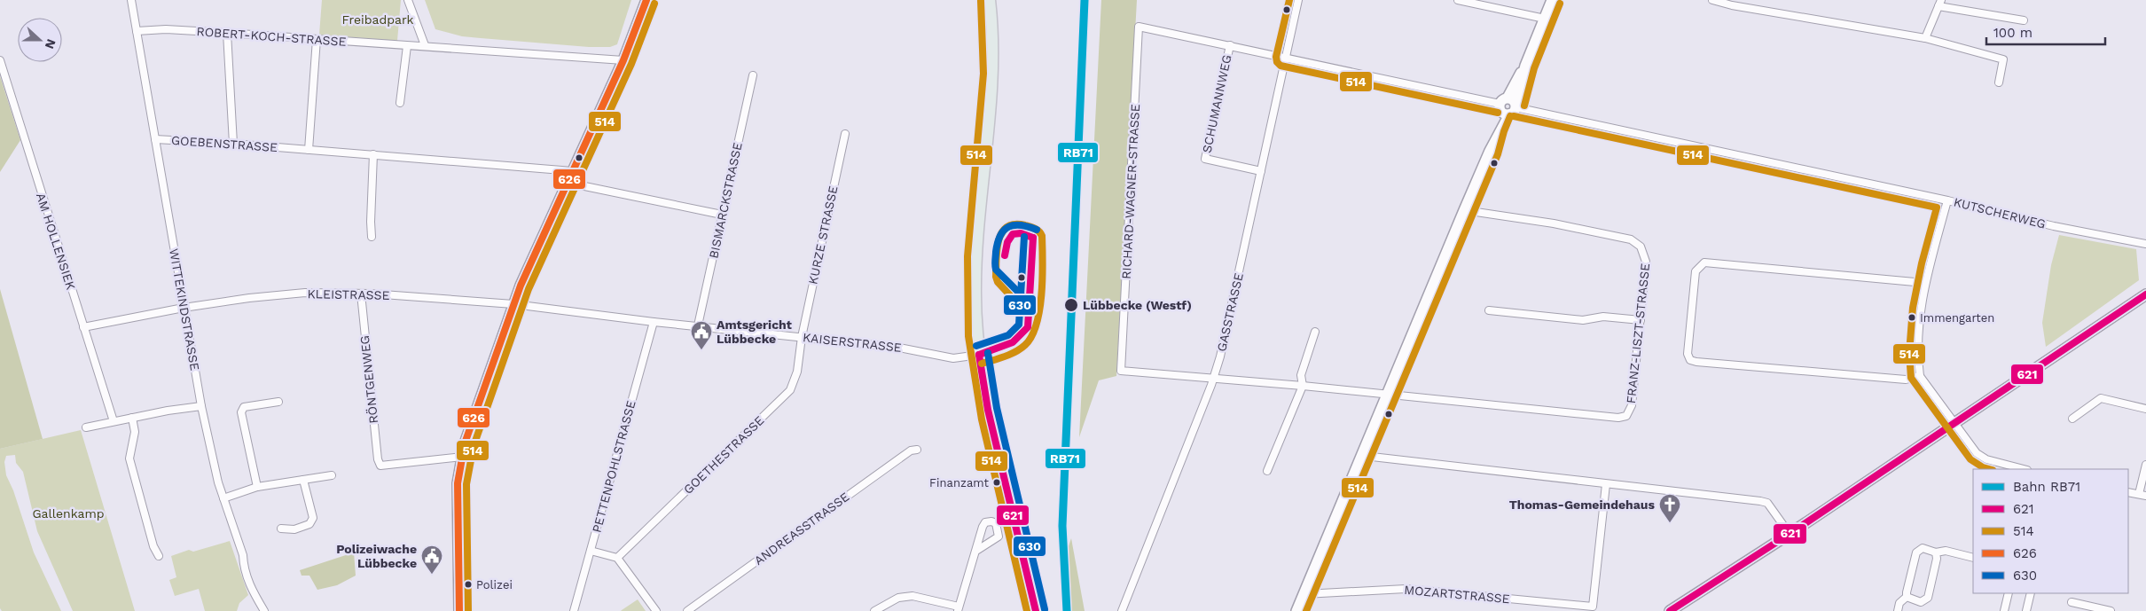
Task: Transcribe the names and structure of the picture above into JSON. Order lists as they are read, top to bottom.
{
  "streets": {
    "street": [
      "ROBERT-KOCH-STRASSE",
      "SCHUMANNWEG",
      "GOEBENSTRASSE",
      "RICHARD-WAGNER-STRASSE",
      "BISMARCKSTRASSE",
      "KUTSCHERWEG",
      "KURZE STRASSE",
      "AM HOLLENSIEK",
      "KLEISTRASSE",
      "WITTEKINDSTRASSE",
      "GASSTRASSE",
      "FRANZ-LISZT-STRASSE",
      "KAISERSTRASSE",
      "RÖNTGENWEG",
      "GOETHESTRASSE",
      "PETTENPOHLSTRASSE",
      "ANDREASSTRASSE",
      "MOZARTSTRASSE"
    ]
  },
  "crossings": [
    ["ROBERT-KOCH-STRASSE", "WITTEKINDSTRASSE"],
    ["SCHUMANNWEG", "KUTSCHERWEG"],
    ["SCHUMANNWEG", "GASSTRASSE"],
    ["GOEBENSTRASSE", "WITTEKINDSTRASSE"],
    ["RICHARD-WAGNER-STRASSE", "KUTSCHERWEG"],
    ["RICHARD-WAGNER-STRASSE", "GASSTRASSE"],
    ["BISMARCKSTRASSE", "KAISERSTRASSE"],
    ["KUTSCHERWEG", "GASSTRASSE"],
    ["KURZE STRASSE", "KAISERSTRASSE"],
    ["KURZE STRASSE", "GOETHESTRASSE"],
    ["AM HOLLENSIEK", "KLEISTRASSE"],
    ["KLEISTRASSE", "WITTEKINDSTRASSE"],
    ["KLEISTRASSE", "KAISERSTRASSE"],
    ["KLEISTRASSE", "RÖNTGENWEG"],
    ["KAISERSTRASSE", "GOETHESTRASSE"],
    ["KAISERSTRASSE", "PETTENPOHLSTRASSE"]
  ],
  "parks": ["Freibadpark", "Gallenkamp"],
  "places": {
    "other": [
      "Lübbecke (Westf)",
      "Immengarten",
      "Finanzamt",
      "Polizei"
    ],
    "public building": ["Amtsgericht Lübbecke", "Polizeiwache Lübbecke"],
    "church": ["Thomas-Gemeindehaus"]
  },
  "lines": [
    "rail line RB71",
    "transit line 514",
    "transit line 626",
    "transit line 630",
    "transit line 621"
  ],
  "legend": [
    "Bahn RB71",
    "621",
    "514",
    "626",
    "630"
  ],
  "scale_bar": "100 m",
  "north": "right"
}
